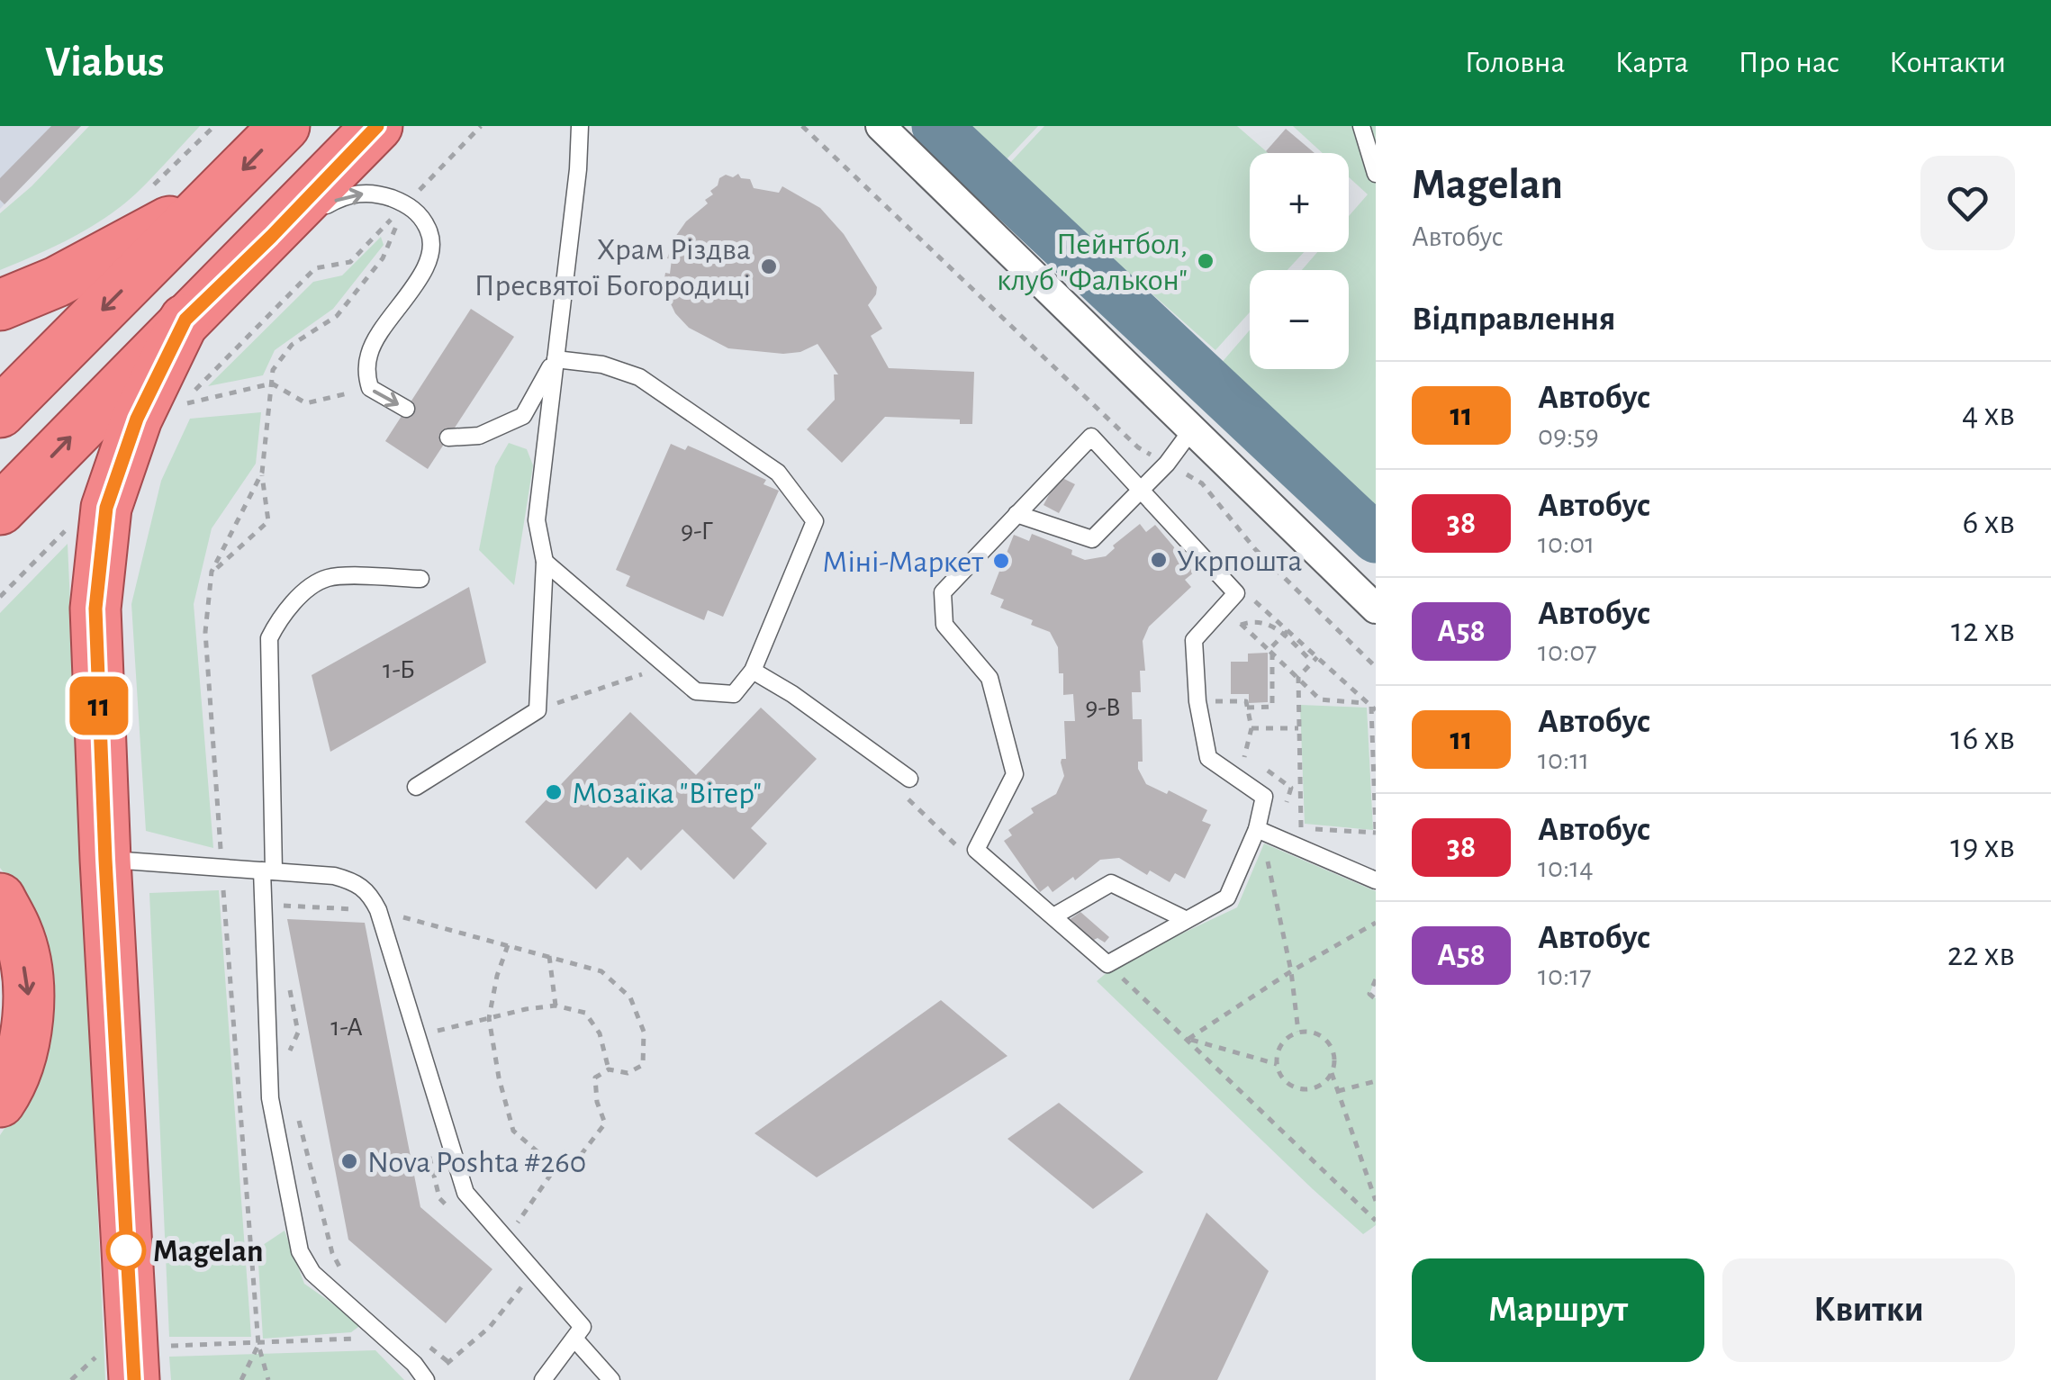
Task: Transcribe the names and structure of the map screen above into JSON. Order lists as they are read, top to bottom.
{
  "places": [
    "Пейнтбол, клуб \"Фалькон\"",
    "Храм Різдва Пресвятої Богородиці",
    "Укрпошта",
    "Міні-Маркет",
    "Мозаїка \"Вітер\"",
    "Nova Poshta #260",
    "Magelan"
  ],
  "lines": ["bus line 11"],
  "house_numbers": [
    "9-Г",
    "1-Б",
    "9-В",
    "1-А"
  ],
  "page": {
    "header": "Viabus",
    "nav": [
      "Головна",
      "Карта",
      "Про нас",
      "Контакти"
    ],
    "on_map": "11",
    "heading": [
      ["Magelan", "Автобус"],
      "Відправлення"
    ],
    "map_buttons": ["+", "−"],
    "list": [
      {
        "mark": "11",
        "name": "Автобус",
        "note": "09:59",
        "value": "4 хв"
      },
      {
        "mark": "38",
        "name": "Автобус",
        "note": "10:01",
        "value": "6 хв"
      },
      {
        "mark": "А58",
        "name": "Автобус",
        "note": "10:07",
        "value": "12 хв"
      },
      {
        "mark": "11",
        "name": "Автобус",
        "note": "10:11",
        "value": "16 хв"
      },
      {
        "mark": "38",
        "name": "Автобус",
        "note": "10:14",
        "value": "19 хв"
      },
      {
        "mark": "А58",
        "name": "Автобус",
        "note": "10:17",
        "value": "22 хв"
      }
    ],
    "buttons": ["Маршрут", "Квитки"]
  }
}
